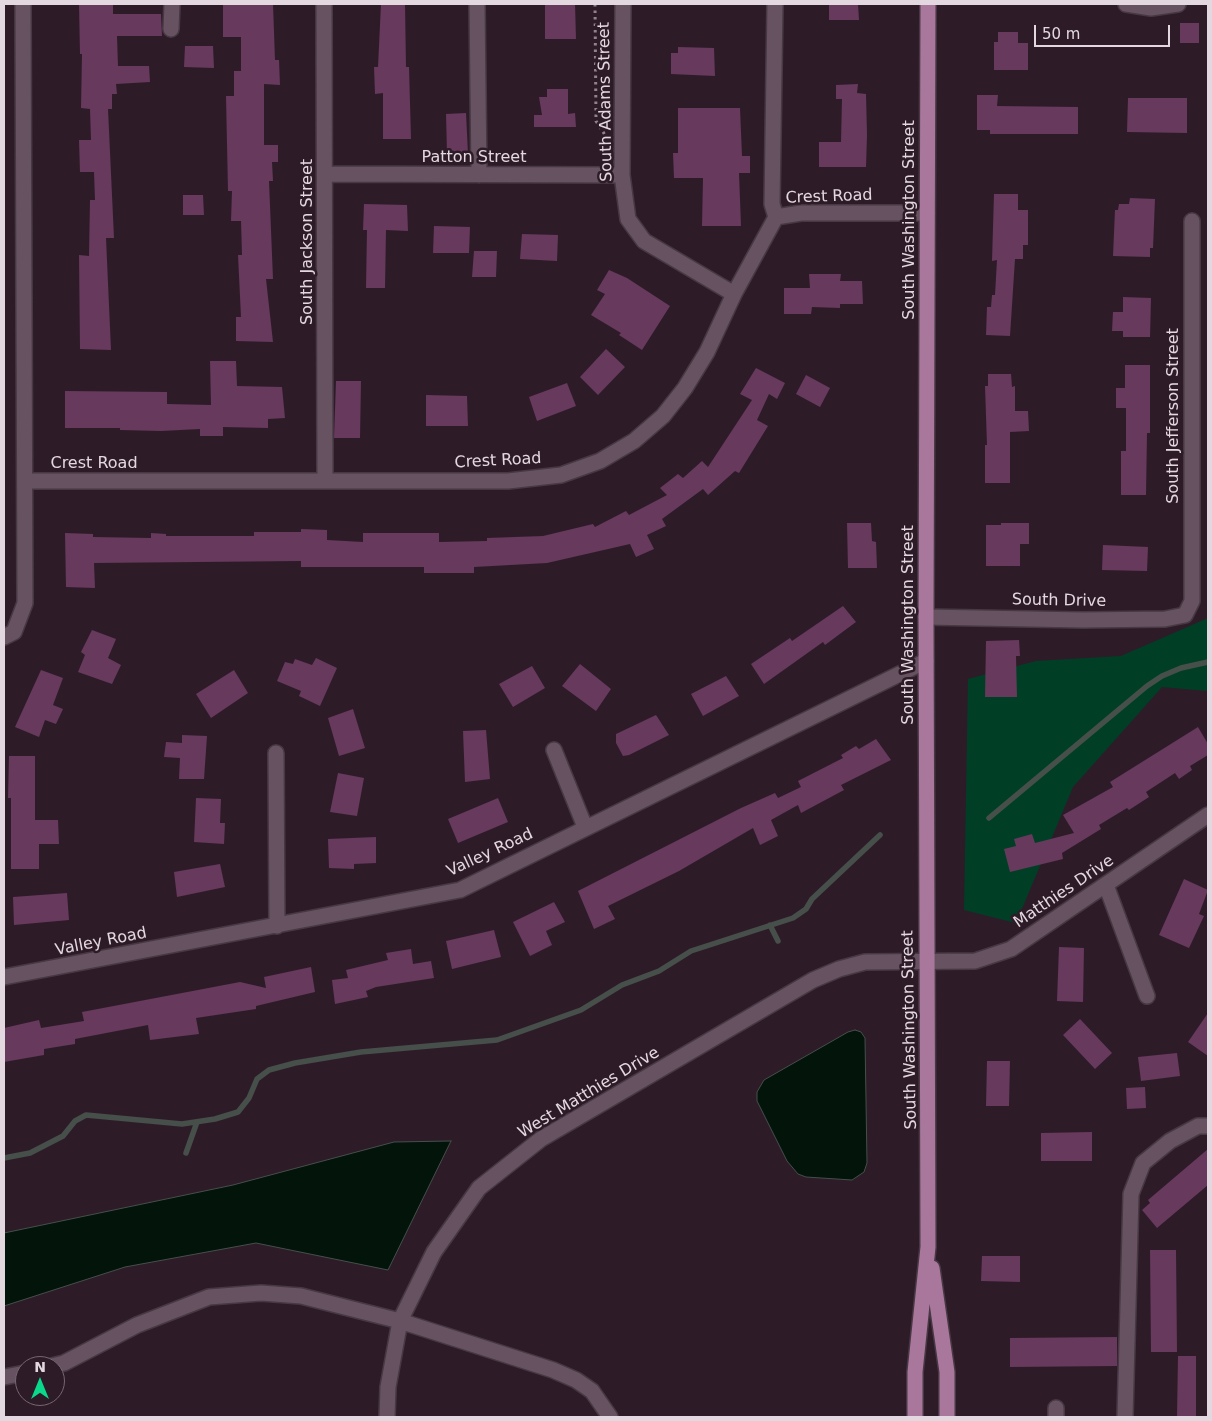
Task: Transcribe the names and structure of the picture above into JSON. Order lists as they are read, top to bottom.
{
  "streets": {
    "main road": ["South Washington Street"],
    "street": [
      "South Adams Street",
      "Patton Street",
      "Crest Road",
      "South Jackson Street",
      "South Jefferson Street",
      "South Drive",
      "Valley Road",
      "Matthies Drive",
      "West Matthies Drive"
    ]
  },
  "crossings": [
    ["South Adams Street", "Patton Street"],
    ["South Adams Street", "Crest Road"],
    ["Patton Street", "South Jackson Street"],
    ["Crest Road", "South Washington Street"],
    ["Crest Road", "South Jackson Street"],
    ["South Washington Street", "South Drive"],
    ["South Washington Street", "Valley Road"],
    ["South Washington Street", "Matthies Drive"],
    ["South Washington Street", "West Matthies Drive"],
    ["South Jefferson Street", "South Drive"],
    ["Matthies Drive", "West Matthies Drive"]
  ],
  "scale_bar": "50 m",
  "north": "top"
}
